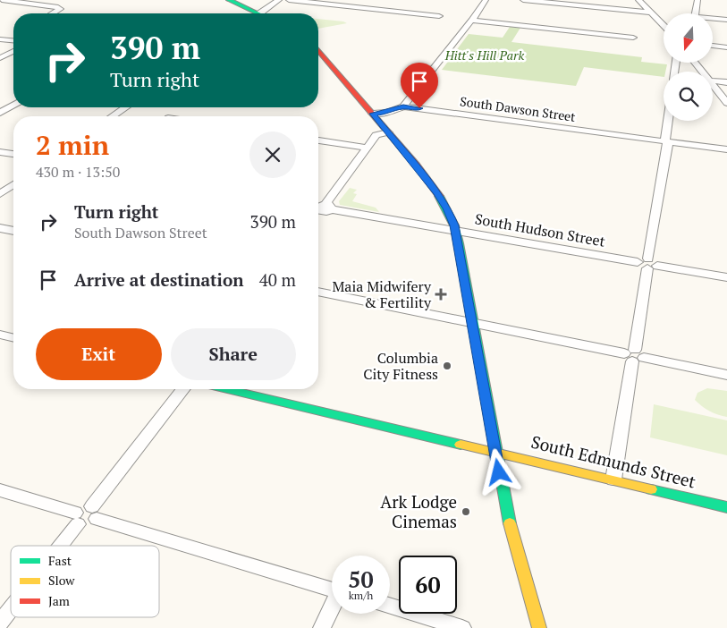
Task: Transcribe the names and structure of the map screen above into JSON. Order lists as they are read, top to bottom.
{
  "streets": {
    "main road": ["South Edmunds Street"],
    "street": ["South Dawson Street", "South Hudson Street"]
  },
  "parks": ["Hitt's Hill Park"],
  "places": {
    "health": ["Maia Midwifery & Fertility"],
    "other": ["Columbia City Fitness", "Ark Lodge Cinemas"]
  },
  "legend": ["Fast", "Slow", "Jam"],
  "north": "bottom",
  "page": {
    "turn": ["390 m", "Turn right"],
    "heading": ["2 min", "430 m · 13:50"],
    "list": [
      {
        "name": "Turn right",
        "note": "South Dawson Street",
        "value": "390 m"
      },
      {
        "name": "Arrive at destination",
        "value": "40 m"
      }
    ],
    "buttons": ["Exit", "Share"],
    "speed": "50 km/h",
    "limit": "60"
  }
}
